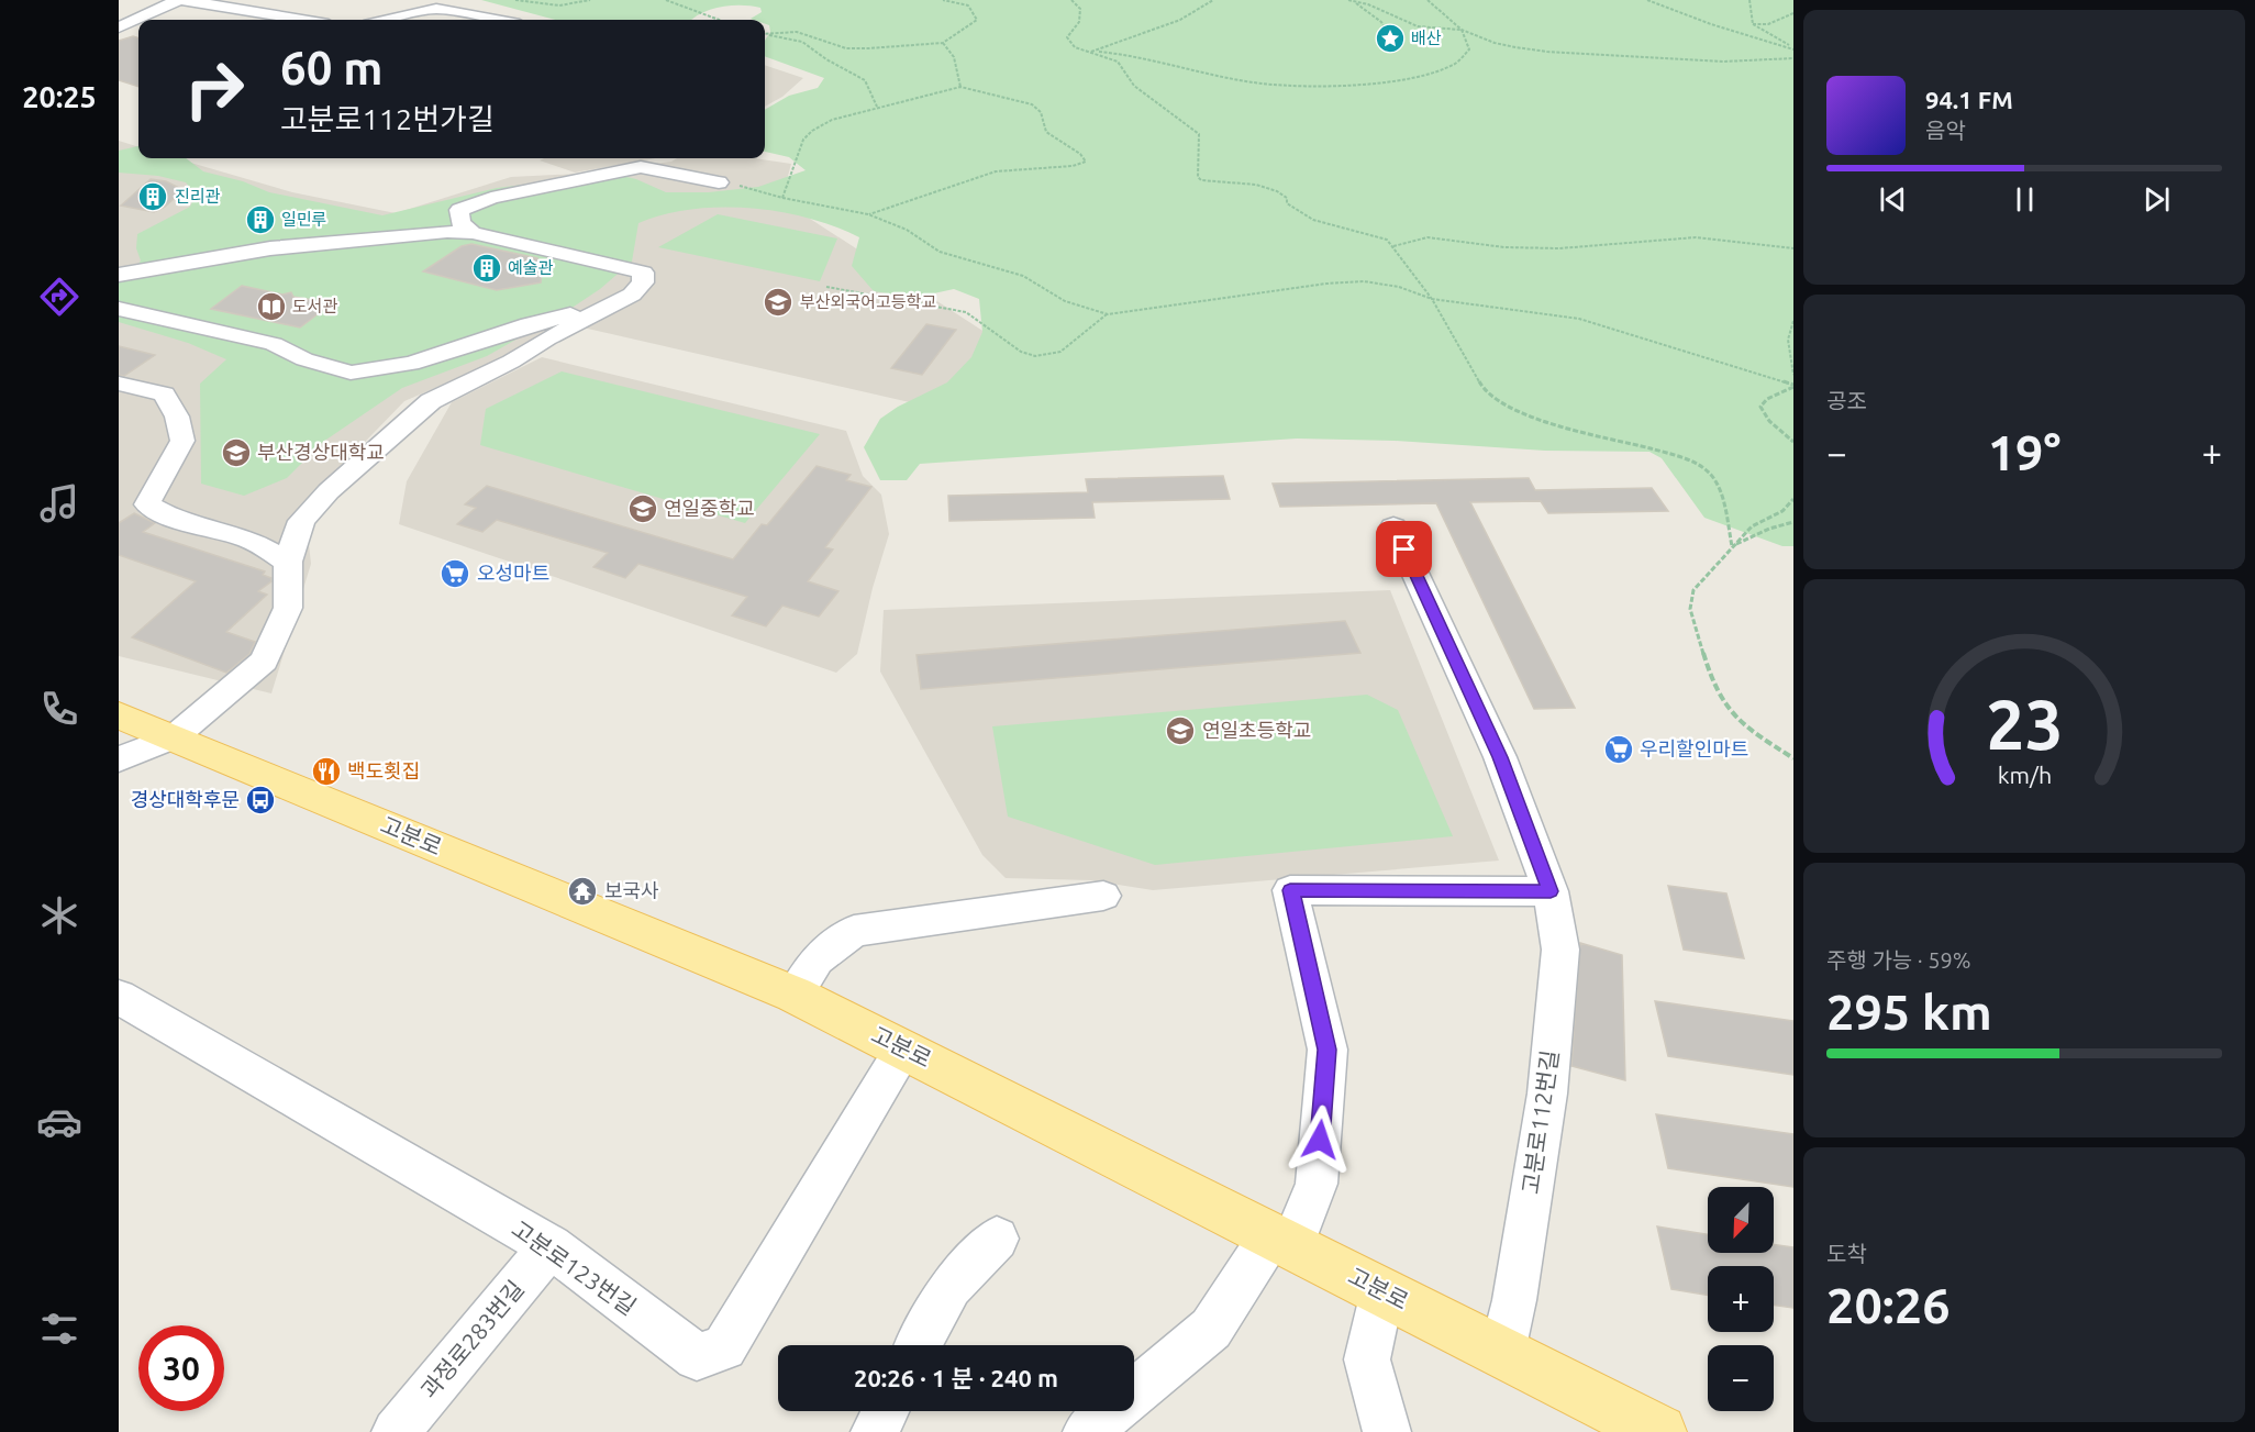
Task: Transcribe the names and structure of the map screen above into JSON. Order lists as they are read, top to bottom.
{
  "streets": {
    "main road": ["고분로"],
    "street": ["고분로112번길", "고분로123번길", "과정로283번길"]
  },
  "crossings": [
    ["고분로", "고분로112번길"],
    ["고분로", "고분로123번길"],
    ["고분로123번길", "과정로283번길"]
  ],
  "places": {
    "place": ["배산"],
    "building": ["진리관", "일민루", "예술관"],
    "school or university": [
      "부산외국어고등학교",
      "부산경상대학교",
      "연일중학교",
      "연일초등학교"
    ],
    "library": ["도서관"],
    "supermarket": ["오성마트", "우리할인마트"],
    "restaurant": ["백도횟집"],
    "bus stop": ["경상대학후문"],
    "temple": ["보국사"]
  },
  "north": "bottom left",
  "page": {
    "tabs": "20:25",
    "turn": ["60 m", "고분로112번가길"],
    "song": ["94.1 FM", "음악"],
    "tile": [
      "공조",
      ["주행 가능 · 59%", "295 km"],
      ["도착", "20:26"]
    ],
    "heat": ["−", "19°", "+"],
    "map_buttons": ["+", "−"],
    "limit": "30",
    "trip": "20:26 · 1 분 · 240 m",
    "gauge": ["23", "km/h"]
  }
}
